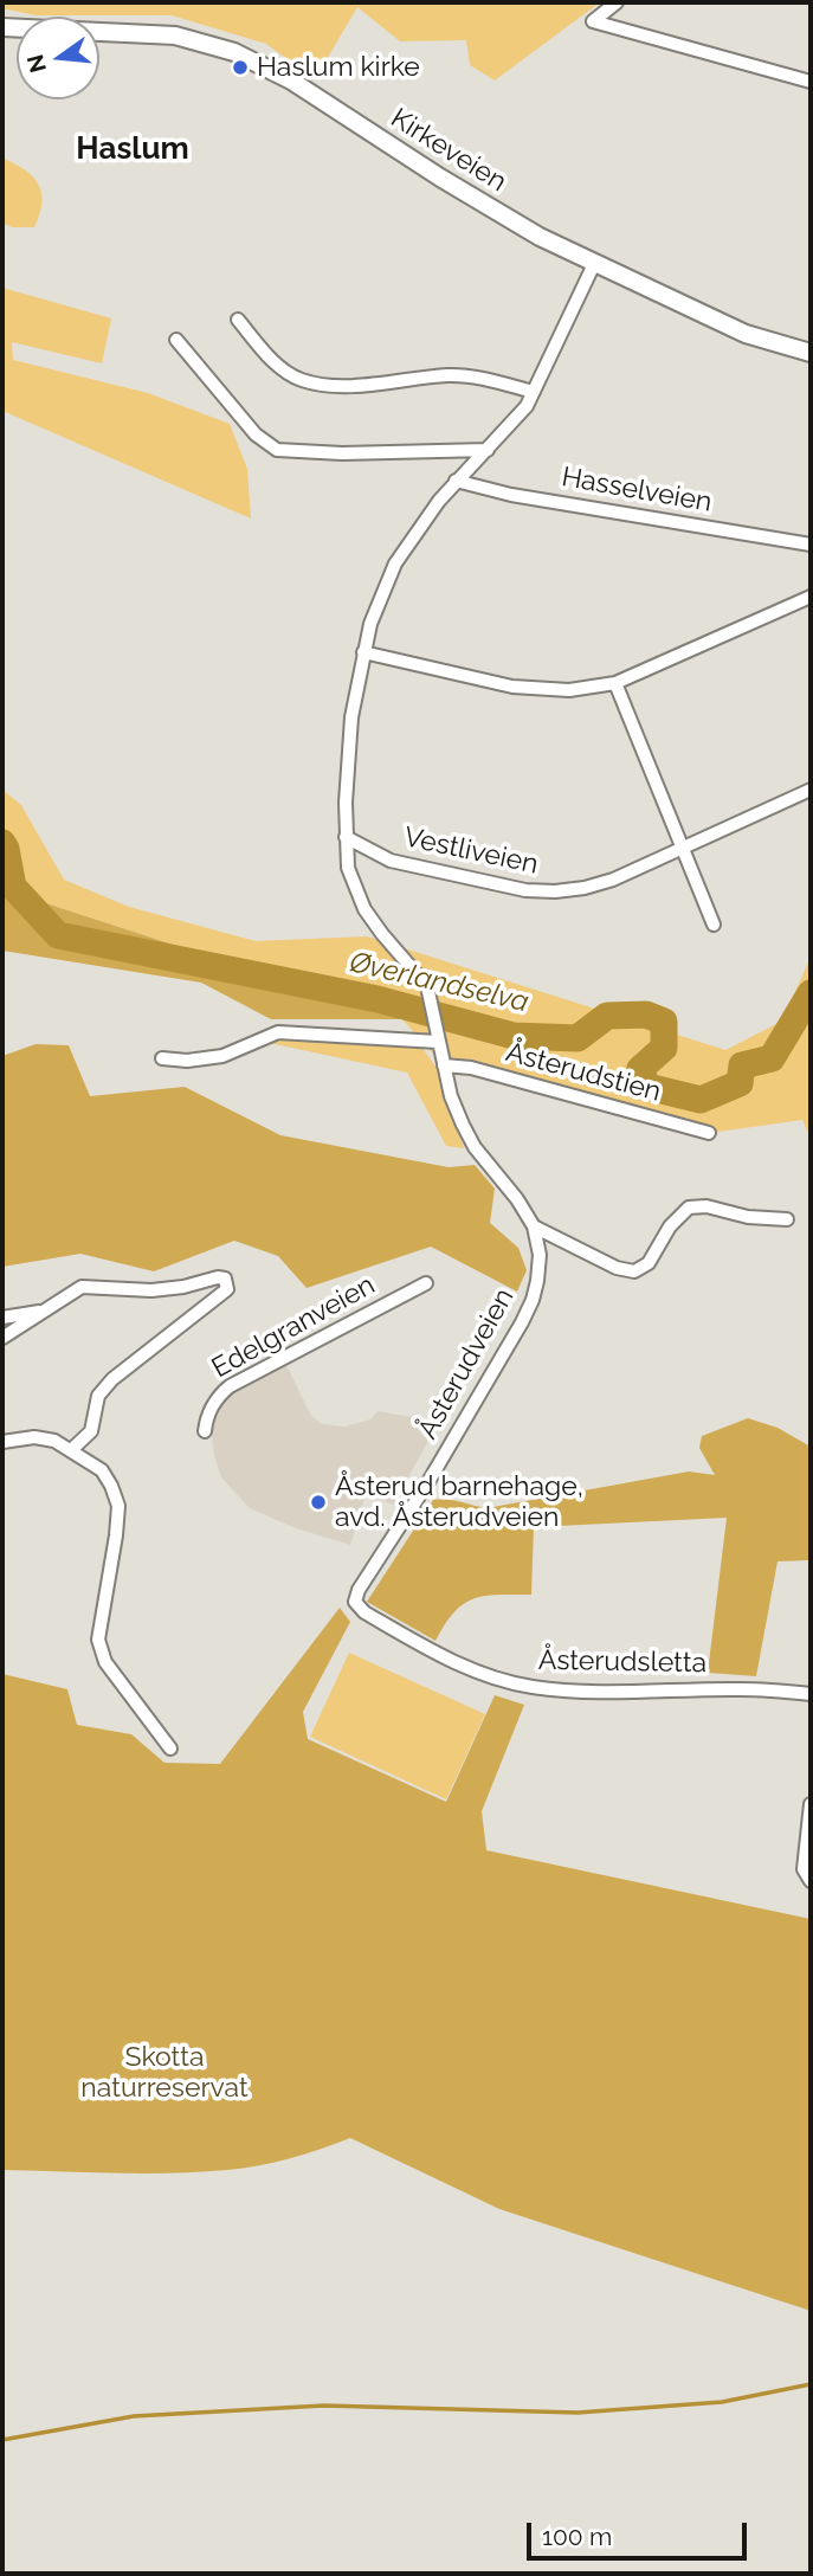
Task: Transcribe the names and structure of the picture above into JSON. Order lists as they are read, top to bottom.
{
  "streets": {
    "main road": ["Kirkeveien"],
    "street": [
      "Hasselveien",
      "Vestliveien",
      "Åsterudstien",
      "Edelgranveien",
      "Åsterudveien",
      "Åsterudsletta"
    ]
  },
  "crossings": [
    ["Kirkeveien", "Åsterudveien"],
    ["Hasselveien", "Åsterudveien"],
    ["Vestliveien", "Åsterudveien"],
    ["Åsterudstien", "Åsterudveien"],
    ["Åsterudveien", "Åsterudsletta"]
  ],
  "districts": ["Haslum"],
  "water": ["Øverlandselva"],
  "parks": ["Skotta naturreservat"],
  "places": ["Haslum kirke", "Åsterud barnehage, avd. Åsterudveien"],
  "scale_bar": "100 m",
  "north": "left"
}
